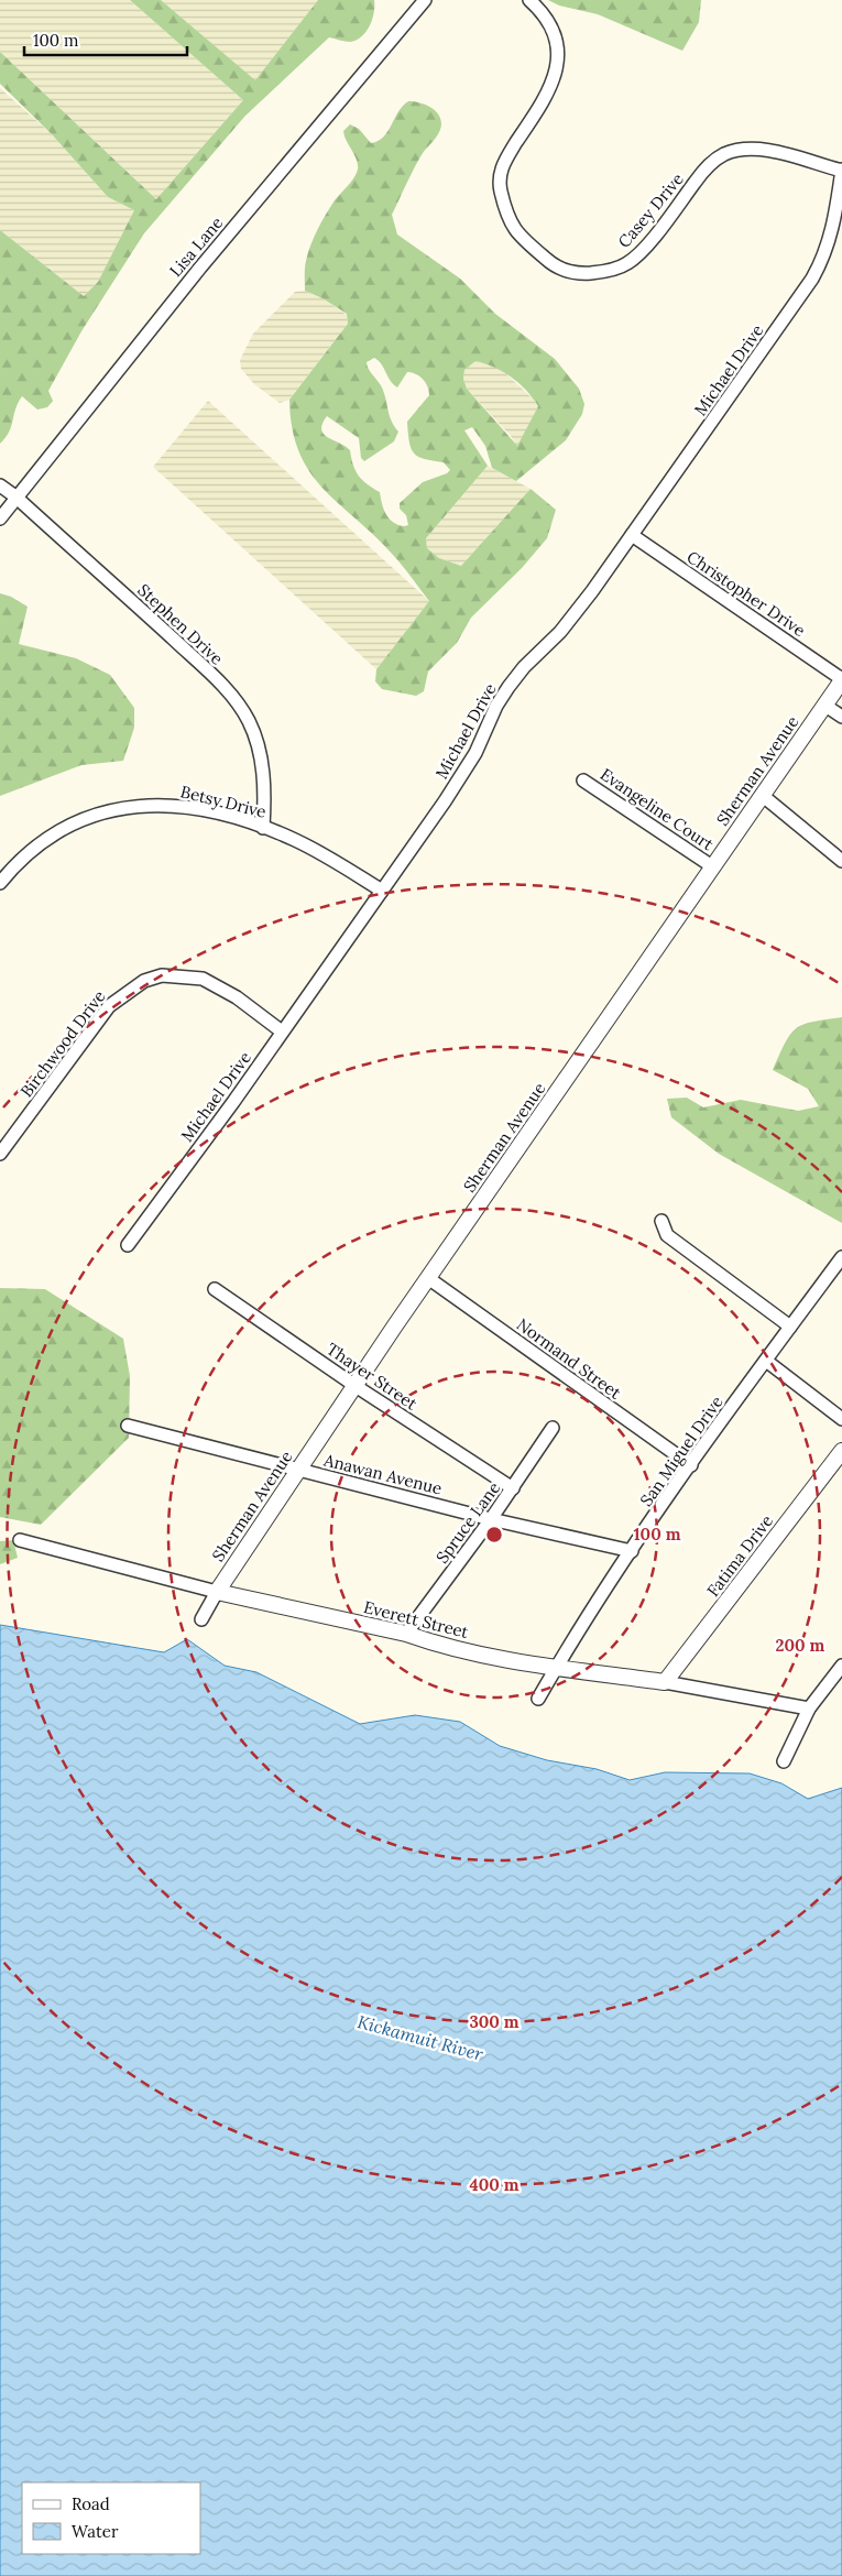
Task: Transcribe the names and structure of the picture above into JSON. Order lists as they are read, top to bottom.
{
  "streets": {
    "street": [
      "Casey Drive",
      "Lisa Lane",
      "Michael Drive",
      "Christopher Drive",
      "Stephen Drive",
      "Sherman Avenue",
      "Betsy Drive",
      "Evangeline Court",
      "Birchwood Drive",
      "Normand Street",
      "Thayer Street",
      "San Miguel Drive",
      "Anawan Avenue",
      "Spruce Lane",
      "Fatima Drive",
      "Everett Street"
    ]
  },
  "crossings": [
    ["Casey Drive", "Michael Drive"],
    ["Lisa Lane", "Stephen Drive"],
    ["Michael Drive", "Christopher Drive"],
    ["Michael Drive", "Betsy Drive"],
    ["Michael Drive", "Birchwood Drive"],
    ["Christopher Drive", "Sherman Avenue"],
    ["Stephen Drive", "Betsy Drive"],
    ["Sherman Avenue", "Evangeline Court"],
    ["Sherman Avenue", "Normand Street"],
    ["Sherman Avenue", "Thayer Street"],
    ["Sherman Avenue", "Anawan Avenue"],
    ["Sherman Avenue", "Everett Street"],
    ["Normand Street", "San Miguel Drive"],
    ["Thayer Street", "Spruce Lane"],
    ["San Miguel Drive", "Anawan Avenue"],
    ["San Miguel Drive", "Everett Street"],
    ["Anawan Avenue", "Spruce Lane"],
    ["Spruce Lane", "Everett Street"],
    ["Fatima Drive", "Everett Street"]
  ],
  "water": ["Kickamuit River"],
  "legend": ["Road", "Water"],
  "scale_bar": "100 m",
  "rings": [
    "100 m",
    "200 m",
    "300 m",
    "400 m"
  ]
}
